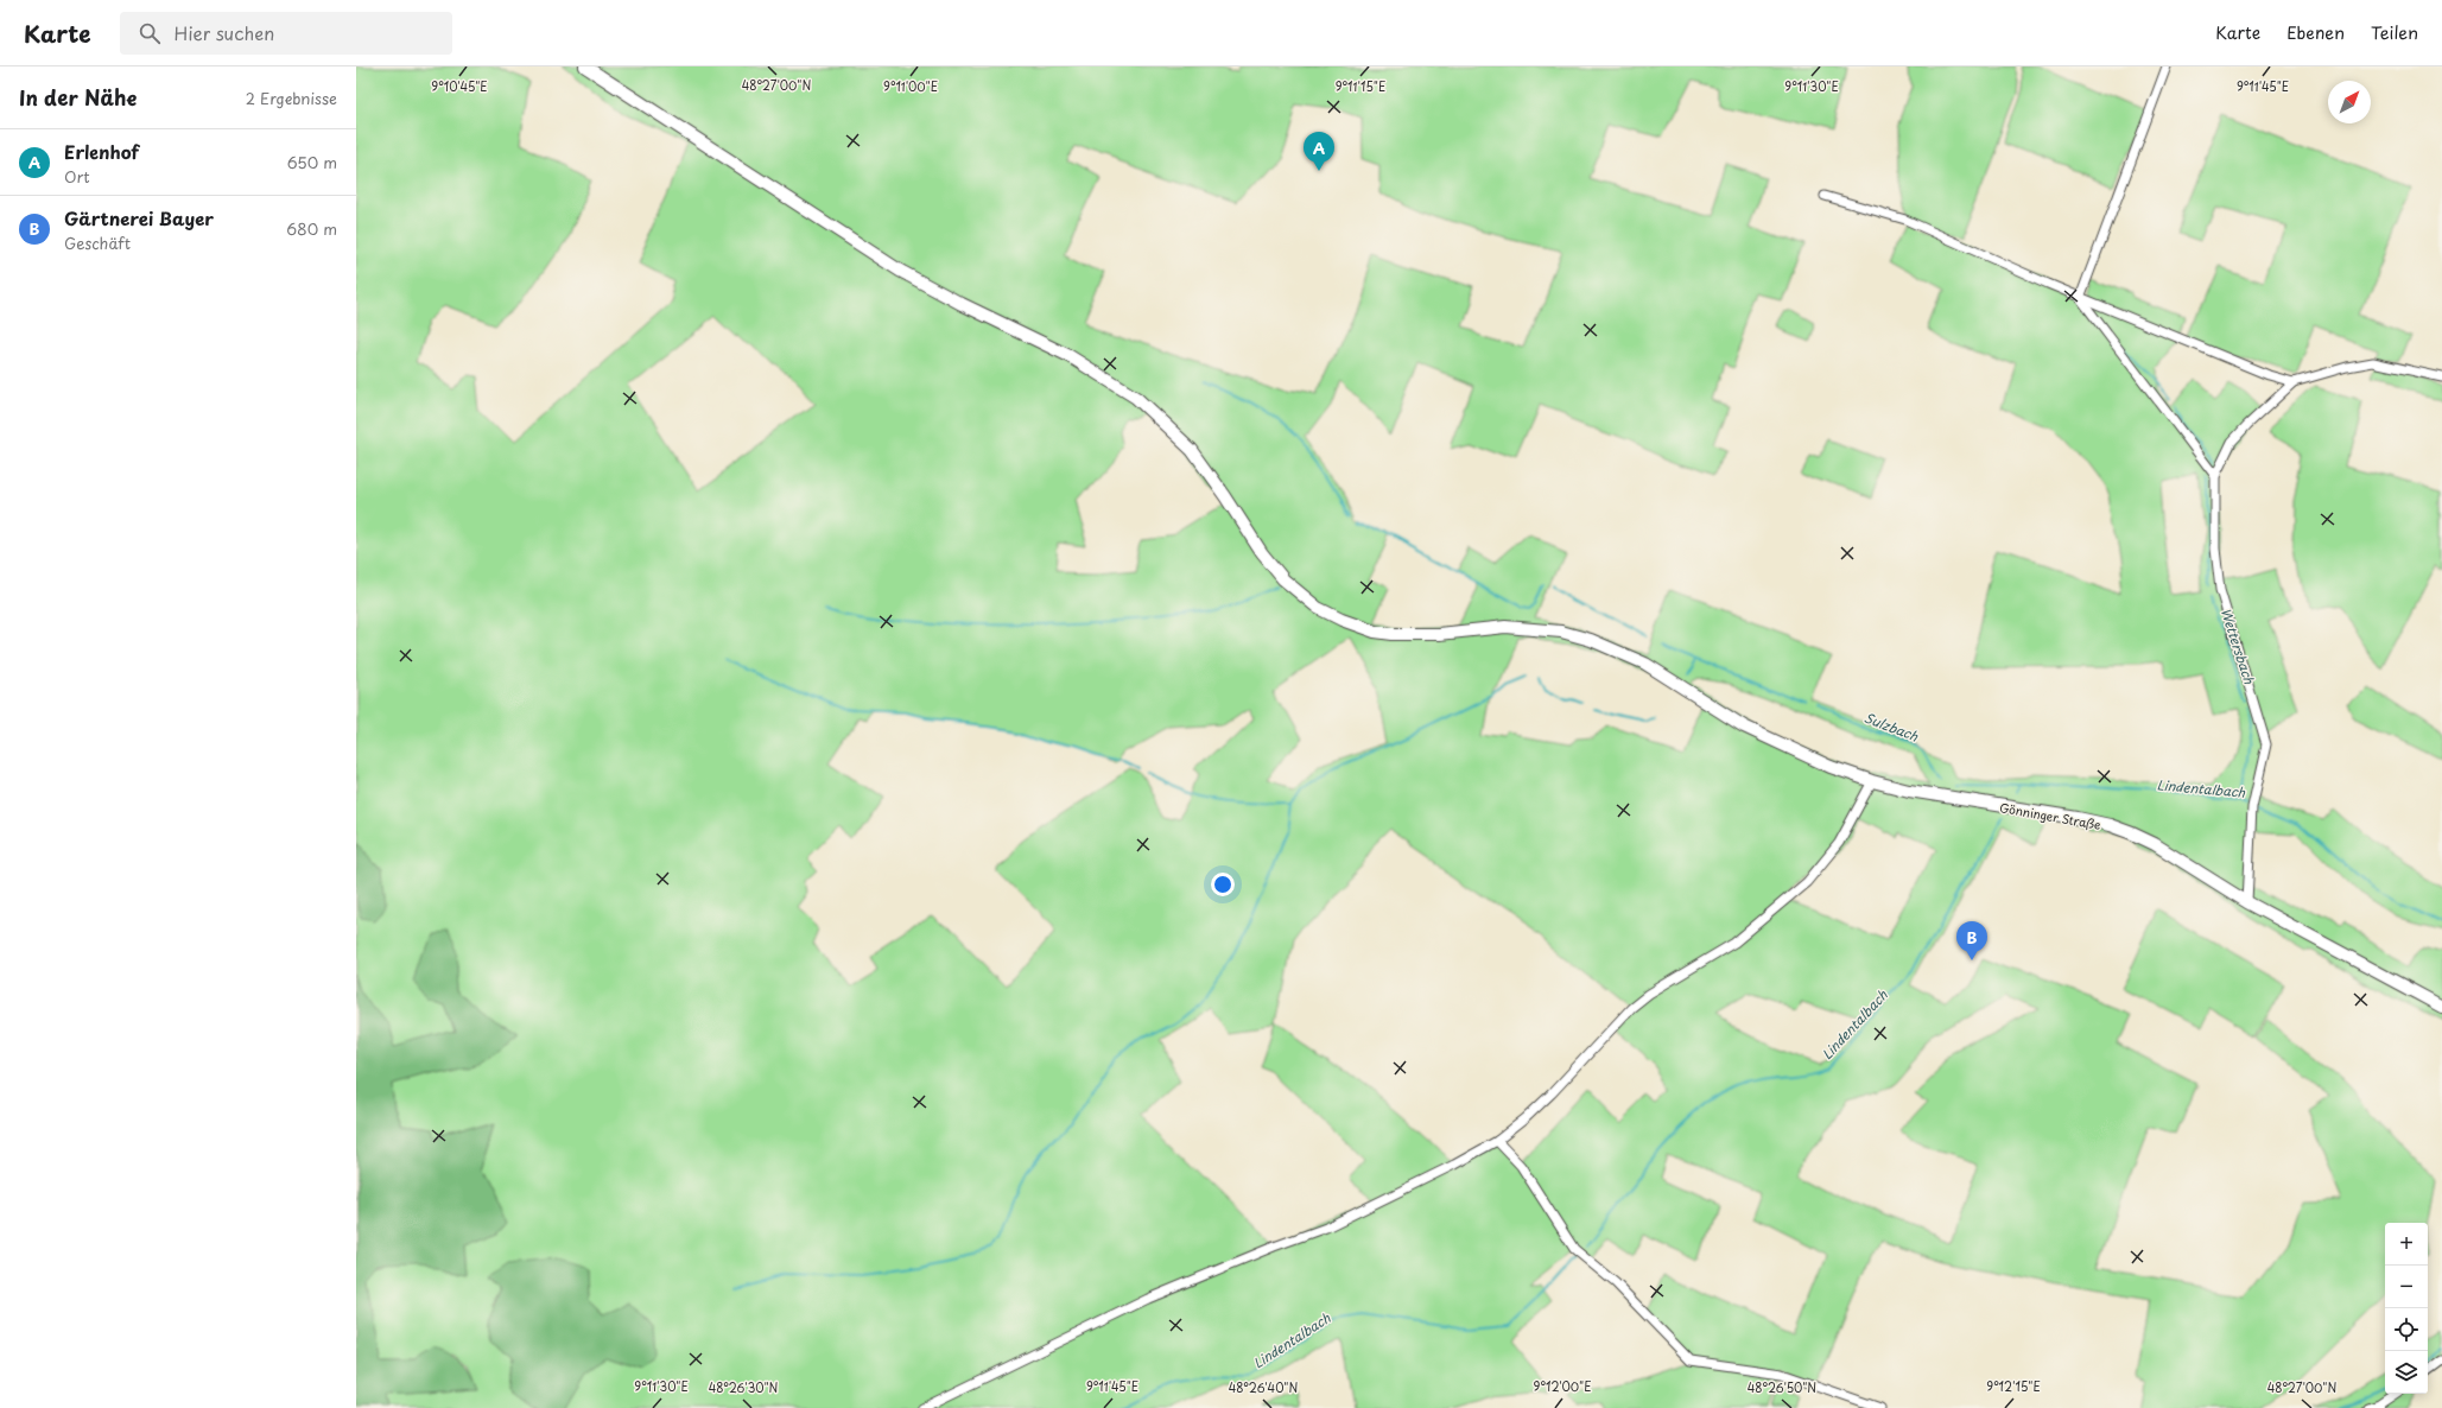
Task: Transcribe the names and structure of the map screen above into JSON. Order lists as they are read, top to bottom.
{
  "streets": {
    "street": ["Gönninger Straße"]
  },
  "water": ["Wettersbach", "Sulzbach", "Lindentalbach"],
  "north": "top right",
  "page": {
    "header": "Karte",
    "search": "Hier suchen",
    "nav": ["Karte", "Ebenen", "Teilen"],
    "heading": ["In der Nähe", "2 Ergebnisse"],
    "list": [
      {
        "mark": "A",
        "name": "Erlenhof",
        "note": "Ort",
        "value": "650 m"
      },
      {
        "mark": "B",
        "name": "Gärtnerei Bayer",
        "note": "Geschäft",
        "value": "680 m"
      }
    ],
    "pins": ["A", "B"],
    "map_buttons": ["+", "−"]
  },
  "coordinates": [
    "48°27'00\"N",
    "9°10'45\"E",
    "9°11'00\"E",
    "9°11'15\"E",
    "9°11'30\"E",
    "9°11'45\"E",
    "9°12'00\"E",
    "9°12'15\"E",
    "48°26'30\"N",
    "48°26'40\"N",
    "48°26'50\"N"
  ]
}
